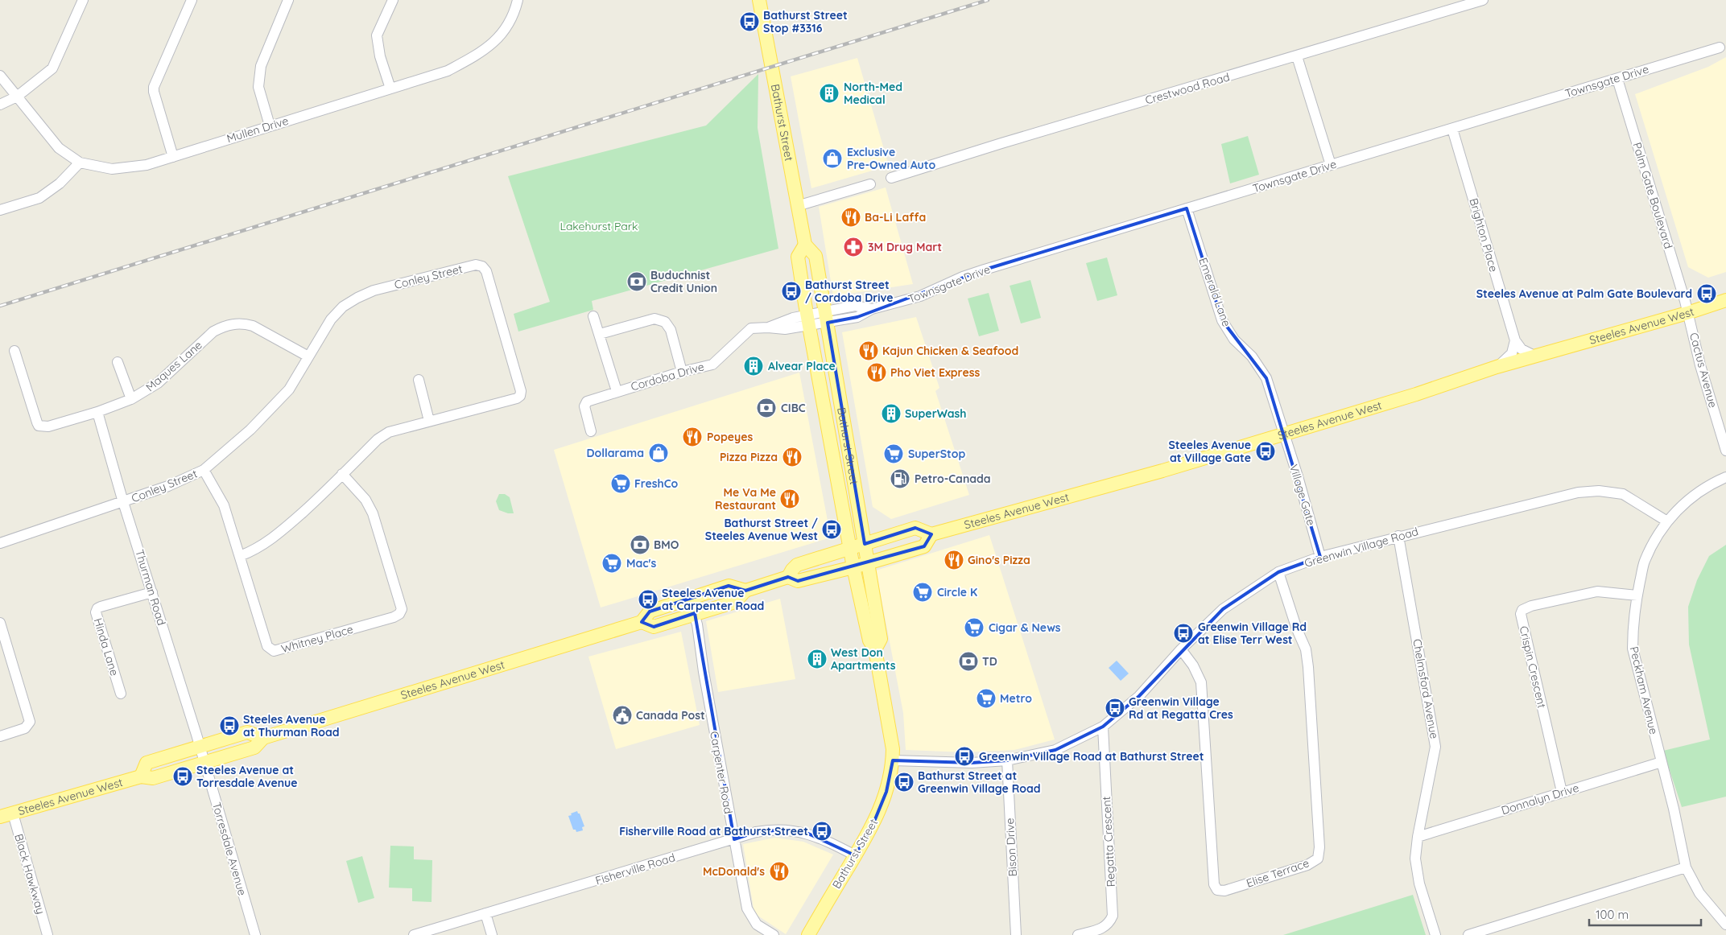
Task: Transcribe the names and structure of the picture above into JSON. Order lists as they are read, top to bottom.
{
  "streets": {
    "main road": ["Bathurst Street", "Steeles Avenue West"],
    "street": [
      "Townsgate Drive",
      "Crestwood Road",
      "Mullen Drive",
      "Palm Gate Boulevard",
      "Brighton Place",
      "Conley Street",
      "Emerald Lane",
      "Maques Lane",
      "Cactus Avenue",
      "Cordoba Drive",
      "Village Gate",
      "Greenwin Village Road",
      "Thurman Road",
      "Whitney Place",
      "Hinda Lane",
      "Crispin Crescent",
      "Chelmsford Avenue",
      "Peckham Avenue",
      "Carpenter Road",
      "Donnalyn Drive",
      "Regatta Crescent",
      "Bison Drive",
      "Torresdale Avenue",
      "Fisherville Road",
      "Elise Terrace",
      "Black Hawkway"
    ]
  },
  "crossings": [
    ["Townsgate Drive", "Bathurst Street"],
    ["Townsgate Drive", "Palm Gate Boulevard"],
    ["Townsgate Drive", "Brighton Place"],
    ["Townsgate Drive", "Emerald Lane"],
    ["Townsgate Drive", "Cordoba Drive"],
    ["Bathurst Street", "Steeles Avenue West"],
    ["Bathurst Street", "Cordoba Drive"],
    ["Bathurst Street", "Greenwin Village Road"],
    ["Bathurst Street", "Fisherville Road"],
    ["Palm Gate Boulevard", "Steeles Avenue West"],
    ["Palm Gate Boulevard", "Cactus Avenue"],
    ["Conley Street", "Maques Lane"],
    ["Conley Street", "Thurman Road"],
    ["Conley Street", "Whitney Place"],
    ["Emerald Lane", "Steeles Avenue West"],
    ["Emerald Lane", "Village Gate"],
    ["Steeles Avenue West", "Cactus Avenue"],
    ["Steeles Avenue West", "Village Gate"],
    ["Steeles Avenue West", "Thurman Road"],
    ["Steeles Avenue West", "Carpenter Road"],
    ["Steeles Avenue West", "Torresdale Avenue"],
    ["Steeles Avenue West", "Black Hawkway"],
    ["Maques Lane", "Thurman Road"],
    ["Village Gate", "Greenwin Village Road"],
    ["Greenwin Village Road", "Chelmsford Avenue"],
    ["Greenwin Village Road", "Peckham Avenue"],
    ["Greenwin Village Road", "Regatta Crescent"],
    ["Greenwin Village Road", "Bison Drive"],
    ["Greenwin Village Road", "Elise Terrace"],
    ["Thurman Road", "Hinda Lane"],
    ["Thurman Road", "Torresdale Avenue"],
    ["Crispin Crescent", "Peckham Avenue"],
    ["Crispin Crescent", "Donnalyn Drive"],
    ["Chelmsford Avenue", "Donnalyn Drive"],
    ["Peckham Avenue", "Donnalyn Drive"],
    ["Carpenter Road", "Fisherville Road"]
  ],
  "parks": ["Lakehurst Park"],
  "places": {
    "bus stop": [
      "Bathurst Street Stop #3316",
      "Bathurst Street / Cordoba Drive",
      "Steeles Avenue at Palm Gate Boulevard",
      "Steeles Avenue at Village Gate",
      "Bathurst Street / Steeles Avenue West",
      "Steeles Avenue at Carpenter Road",
      "Greenwin Village Rd at Elise Terr West",
      "Greenwin Village Rd at Regatta Cres",
      "Steeles Avenue at Thurman Road",
      "Greenwin Village Road at Bathurst Street",
      "Steeles Avenue at Torresdale Avenue",
      "Bathurst Street at Greenwin Village Road",
      "Fisherville Road at Bathurst Street"
    ],
    "building": [
      "North-Med Medical",
      "Alvear Place",
      "SuperWash",
      "West Don Apartments"
    ],
    "shop": ["Exclusive Pre-Owned Auto", "Dollarama"],
    "restaurant": [
      "Ba-Li Laffa",
      "Kajun Chicken & Seafood",
      "Pho Viet Express",
      "Popeyes",
      "Pizza Pizza",
      "Me Va Me Restaurant",
      "Gino's Pizza",
      "McDonald's"
    ],
    "pharmacy": ["3M Drug Mart"],
    "bank": [
      "Buduchnist Credit Union",
      "CIBC",
      "BMO",
      "TD"
    ],
    "supermarket": [
      "SuperStop",
      "FreshCo",
      "Mac's",
      "Circle K",
      "Cigar & News",
      "Metro"
    ],
    "fuel station": ["Petro-Canada"],
    "public building": ["Canada Post"]
  },
  "scale_bar": "100 m"
}
